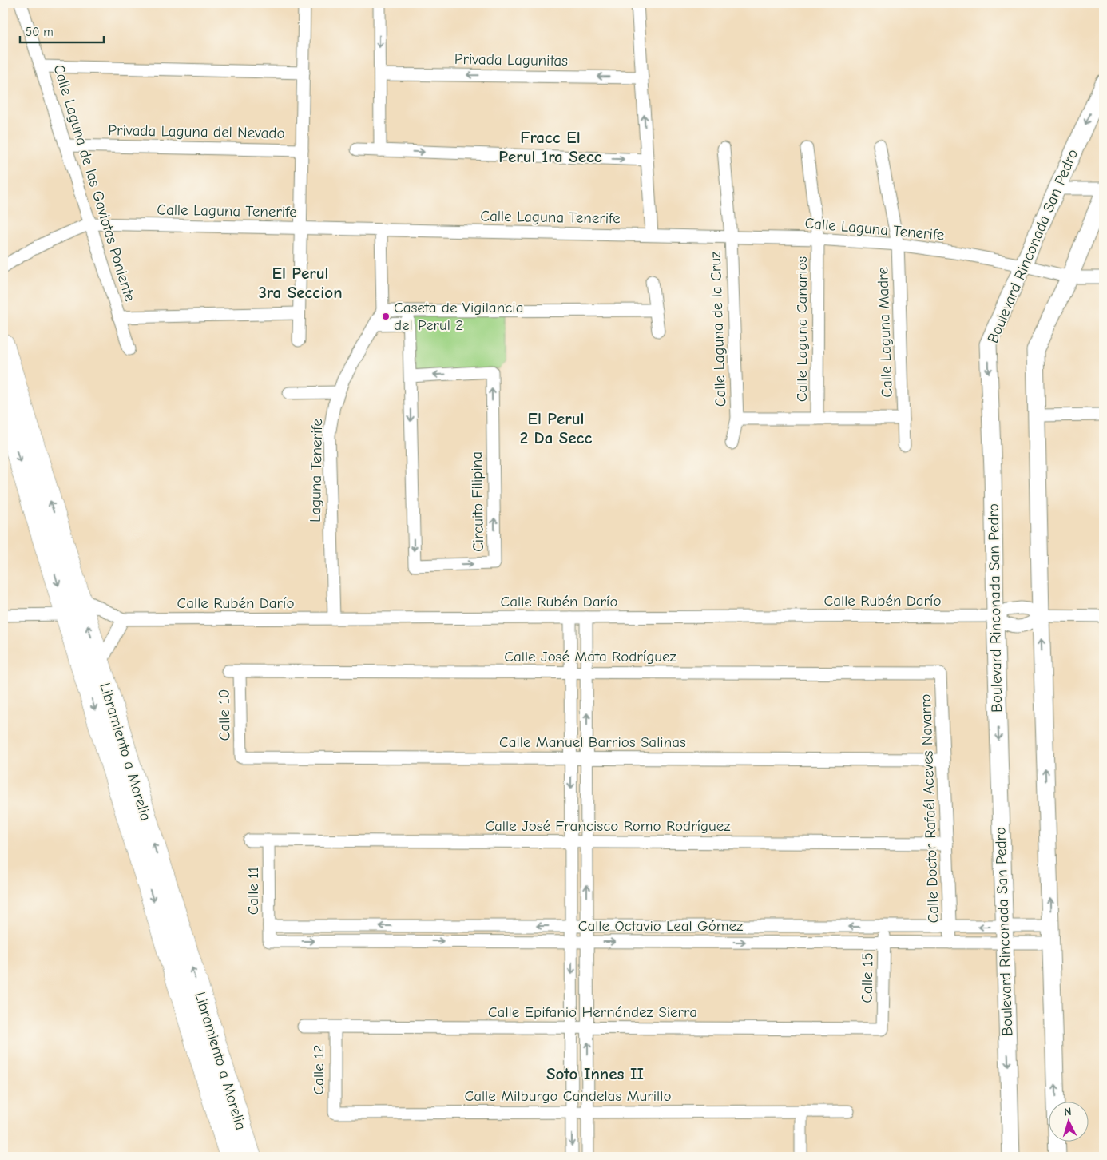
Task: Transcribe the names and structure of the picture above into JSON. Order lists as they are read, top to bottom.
{
  "streets": {
    "highway": ["Libramiento a Morelia"],
    "street": [
      "Privada Lagunitas",
      "Privada Laguna del Nevado",
      "Calle Laguna de las Gaviotas Poniente",
      "Calle Laguna Tenerife",
      "Boulevard Rinconada San Pedro",
      "Calle Laguna de la Cruz",
      "Calle Laguna Canarios",
      "Calle Laguna Madre",
      "Laguna Tenerife",
      "Circuito Filipina",
      "Calle Rubén Darío",
      "Calle José Mata Rodríguez",
      "Calle 10",
      "Calle Manuel Barrios Salinas",
      "Calle Doctor Rafaél Aceves Navarro",
      "Calle José Francisco Romo Rodríguez",
      "Calle 11",
      "Calle Octavio Leal Gómez",
      "Calle 15",
      "Calle Epifanio Hernández Sierra",
      "Calle 12",
      "Calle Milburgo Candelas Murillo"
    ]
  },
  "crossings": [
    ["Privada Laguna del Nevado", "Calle Laguna de las Gaviotas Poniente"],
    ["Calle Laguna de las Gaviotas Poniente", "Calle Laguna Tenerife"],
    ["Calle Laguna Tenerife", "Boulevard Rinconada San Pedro"],
    ["Calle Laguna Tenerife", "Calle Laguna de la Cruz"],
    ["Calle Laguna Tenerife", "Calle Laguna Canarios"],
    ["Calle Laguna Tenerife", "Calle Laguna Madre"],
    ["Boulevard Rinconada San Pedro", "Calle Rubén Darío"],
    ["Boulevard Rinconada San Pedro", "Calle Octavio Leal Gómez"],
    ["Laguna Tenerife", "Calle Rubén Darío"],
    ["Calle Rubén Darío", "Libramiento a Morelia"],
    ["Calle José Mata Rodríguez", "Calle 10"],
    ["Calle José Mata Rodríguez", "Calle Doctor Rafaél Aceves Navarro"],
    ["Calle 10", "Calle Manuel Barrios Salinas"],
    ["Calle Manuel Barrios Salinas", "Calle Doctor Rafaél Aceves Navarro"],
    ["Calle Doctor Rafaél Aceves Navarro", "Calle José Francisco Romo Rodríguez"],
    ["Calle Doctor Rafaél Aceves Navarro", "Calle Octavio Leal Gómez"],
    ["Calle José Francisco Romo Rodríguez", "Calle 11"],
    ["Calle 11", "Calle Octavio Leal Gómez"],
    ["Calle Octavio Leal Gómez", "Calle 15"],
    ["Calle 15", "Calle Epifanio Hernández Sierra"],
    ["Calle Epifanio Hernández Sierra", "Calle 12"],
    ["Calle 12", "Calle Milburgo Candelas Murillo"]
  ],
  "districts": [
    "Fracc El Perul 1ra Secc",
    "El Perul 3ra Seccion",
    "El Perul 2 Da Secc",
    "Soto Innes II"
  ],
  "places": ["Caseta de Vigilancia del Perul 2"],
  "scale_bar": "50 m",
  "north": "top"
}
